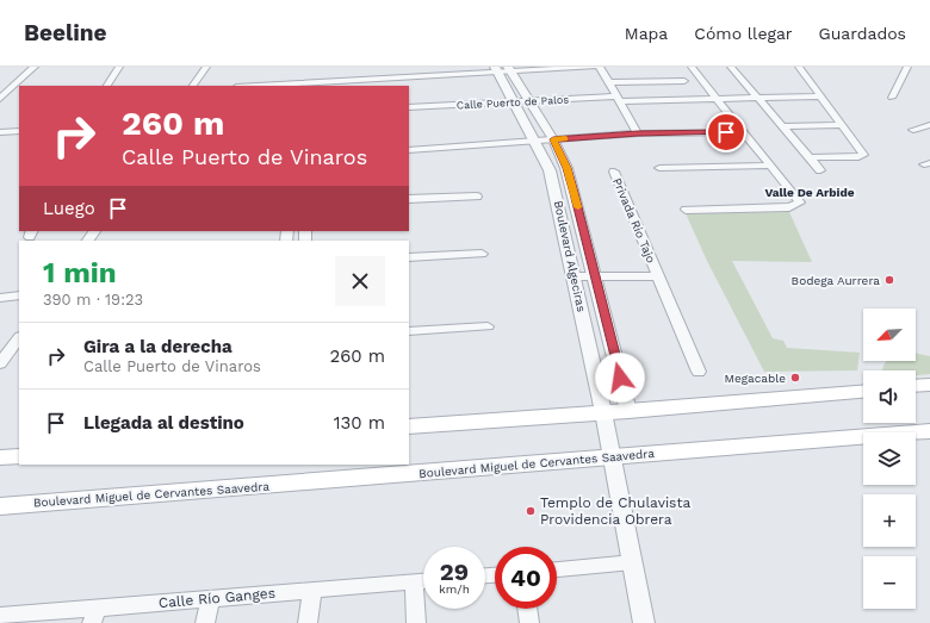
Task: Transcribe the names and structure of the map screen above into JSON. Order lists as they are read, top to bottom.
{
  "streets": {
    "main road": ["Boulevard Miguel de Cervantes Saavedra"],
    "street": [
      "Calle Puerto de Palos",
      "Privada Río Tajo",
      "Boulevard Algeciras",
      "Calle Río Ganges"
    ]
  },
  "crossings": [
    ["Calle Puerto de Palos", "Boulevard Algeciras"],
    ["Privada Río Tajo", "Boulevard Algeciras"],
    ["Boulevard Algeciras", "Boulevard Miguel de Cervantes Saavedra"]
  ],
  "districts": ["Valle De Arbide"],
  "places": ["Bodega Aurrera", "Megacable", "Templo de Chulavista Providencia Obrera"],
  "north": "bottom left",
  "page": {
    "header": "Beeline",
    "nav": ["Mapa", "Cómo llegar", "Guardados"],
    "turn": ["260 m", "Calle Puerto de Vinaros"],
    "then": "Luego",
    "heading": ["1 min", "390 m · 19:23"],
    "map_buttons": ["+", "−"],
    "list": [
      {
        "name": "Gira a la derecha",
        "note": "Calle Puerto de Vinaros",
        "value": "260 m"
      },
      {
        "name": "Llegada al destino",
        "value": "130 m"
      }
    ],
    "speed": "29 km/h",
    "limit": "40"
  }
}
